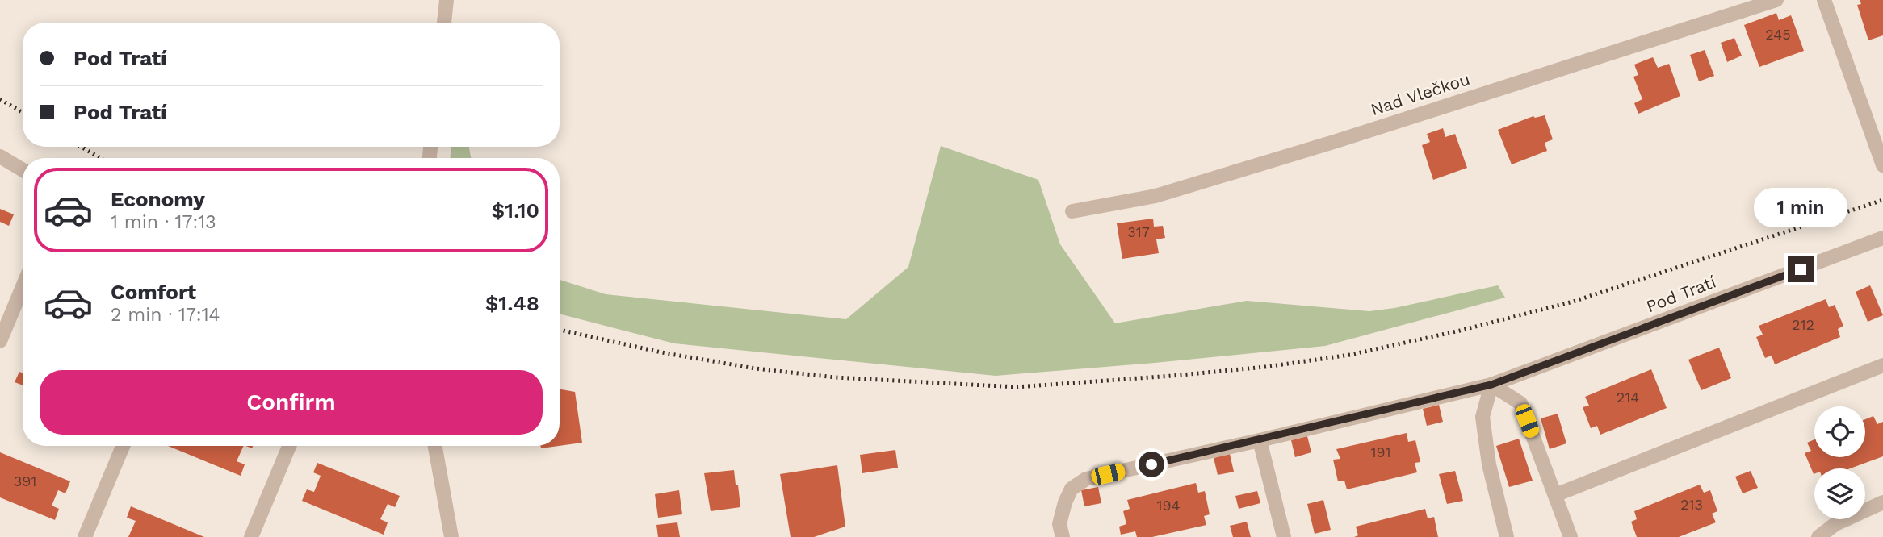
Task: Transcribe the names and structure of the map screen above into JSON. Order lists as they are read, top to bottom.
{
  "streets": {
    "street": ["Nad Vlečkou", "Pod Tratí"]
  },
  "house_numbers": [
    "245",
    "317",
    "212",
    "214",
    "191",
    "391",
    "213",
    "194"
  ],
  "page": {
    "banner": ["Pod Tratí", "Pod Tratí"],
    "list": [
      {
        "name": "Economy",
        "note": "1 min · 17:13",
        "value": "$1.10"
      },
      {
        "name": "Comfort",
        "note": "2 min · 17:14",
        "value": "$1.48"
      }
    ],
    "bubble": "1 min",
    "buttons": "Confirm"
  }
}
